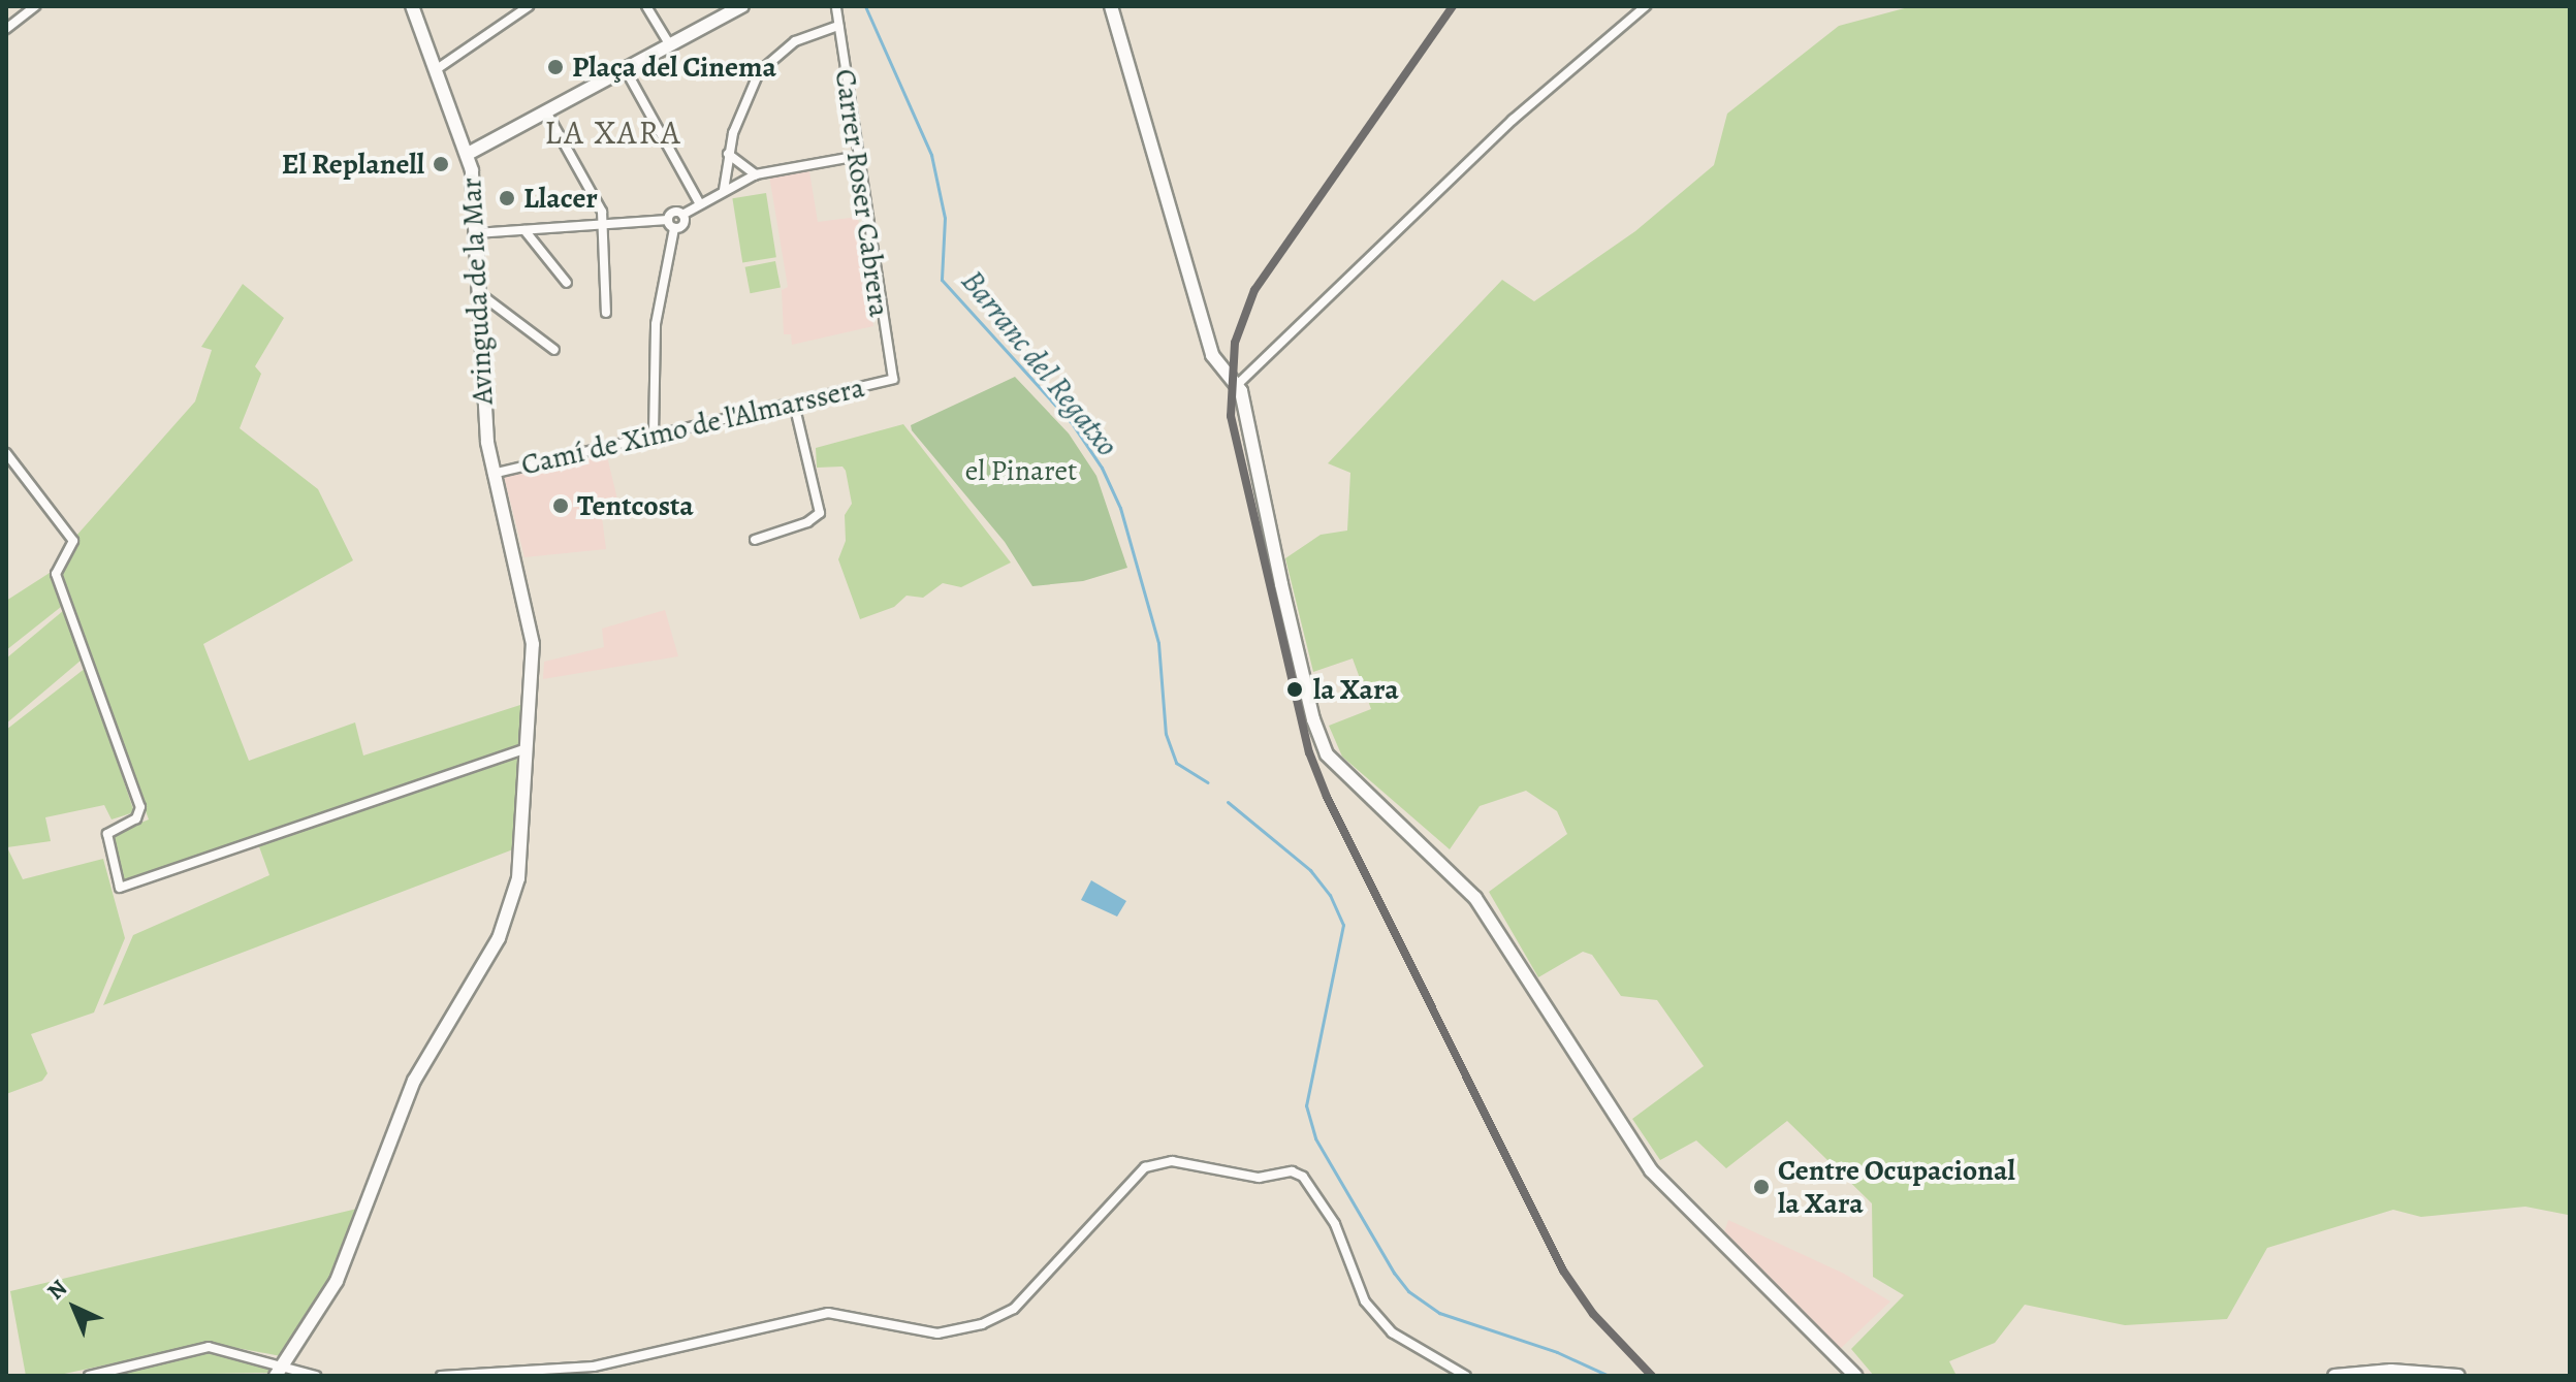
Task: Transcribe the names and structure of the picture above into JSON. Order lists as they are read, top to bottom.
{
  "streets": {
    "main road": ["Avinguda de la Mar"],
    "street": ["Carrer Roser Cabrera", "Camí de Ximo de l'Almarssera"]
  },
  "crossings": [
    ["Carrer Roser Cabrera", "Camí de Ximo de l'Almarssera"],
    ["Avinguda de la Mar", "Camí de Ximo de l'Almarssera"]
  ],
  "districts": ["LA XARA"],
  "water": ["Barranc del Regatxo"],
  "parks": ["el Pinaret"],
  "places": [
    "Plaça del Cinema",
    "El Replanell",
    "Llacer",
    "Tentcosta",
    "la Xara",
    "Centre Ocupacional la Xara"
  ],
  "north": "top left"
}
